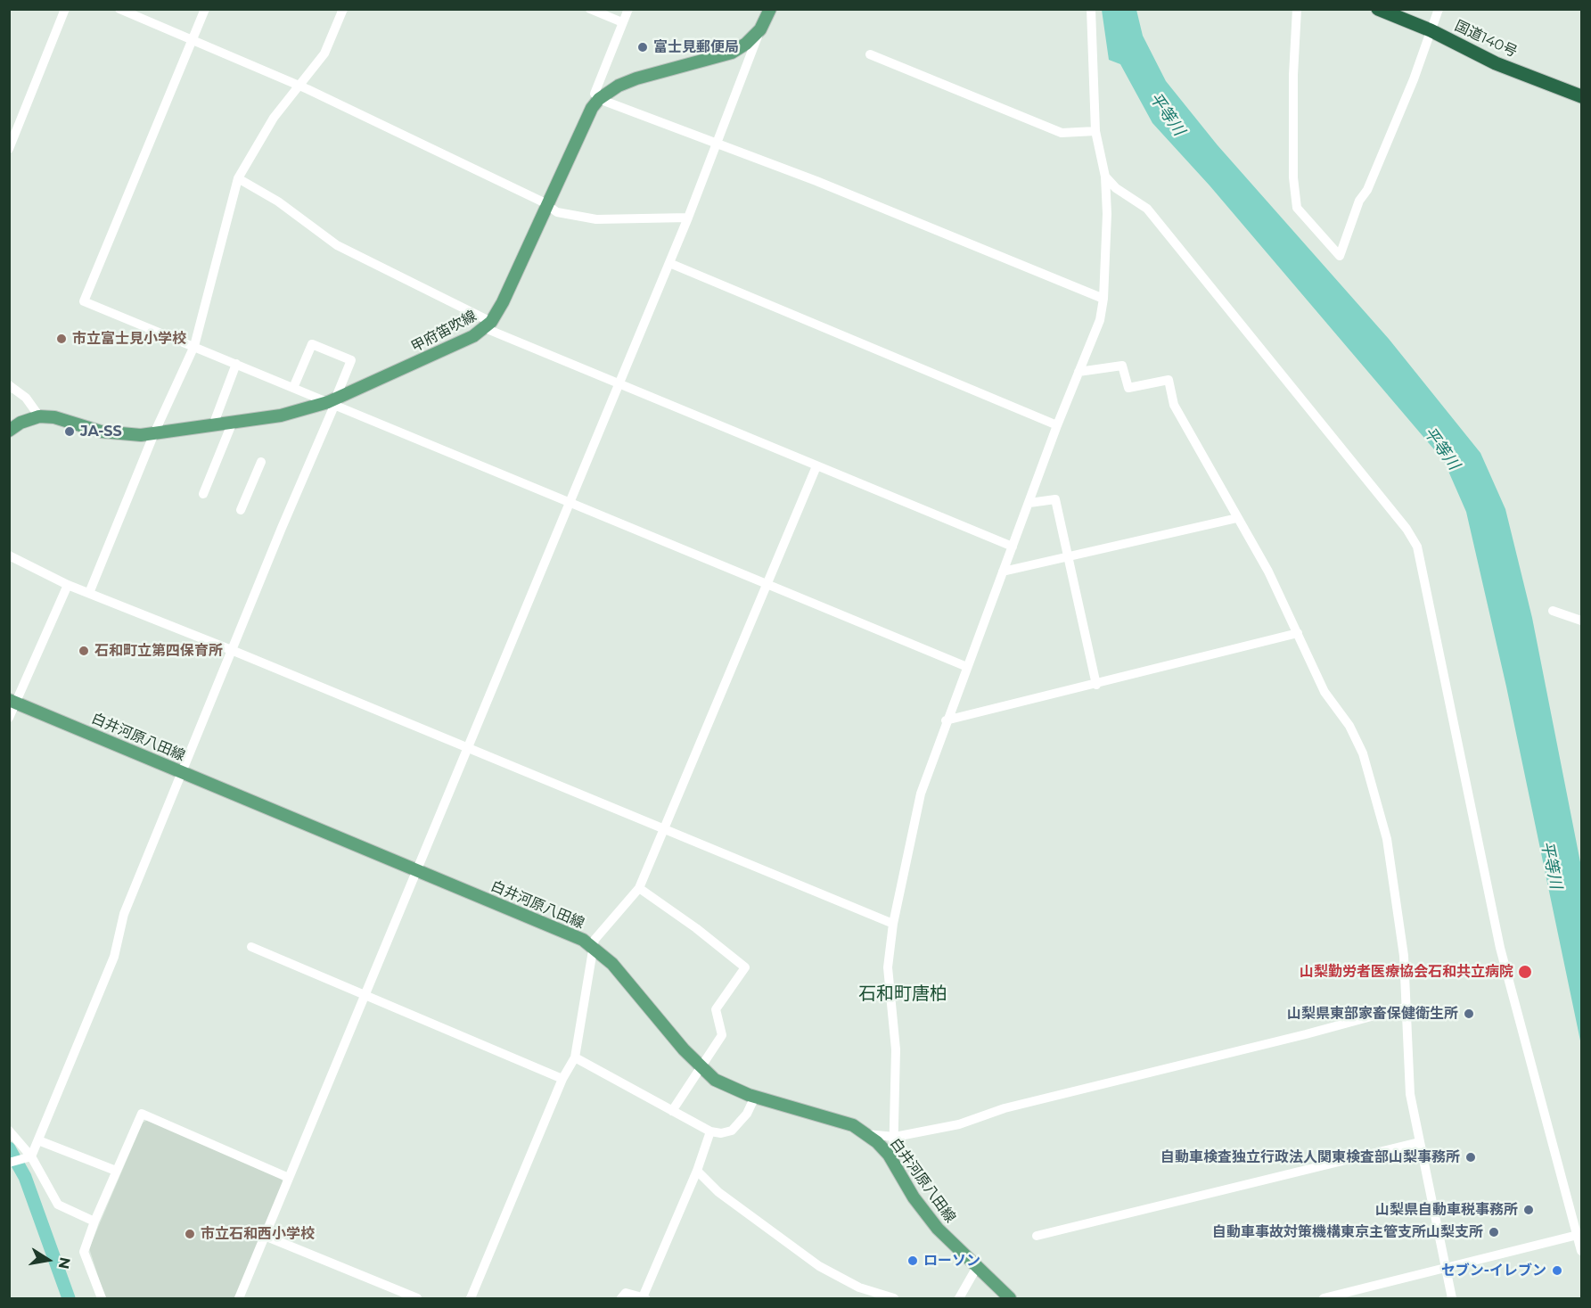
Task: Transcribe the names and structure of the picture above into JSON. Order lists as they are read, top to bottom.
{
  "streets": {
    "highway": ["国道140号"],
    "main road": ["甲府笛吹線", "白井河原八田線"]
  },
  "districts": ["石和町唐柏"],
  "water": ["平等川"],
  "places": [
    "富士見郵便局",
    "市立富士見小学校",
    "JA-SS",
    "石和町立第四保育所",
    "山梨勤労者医療協会石和共立病院",
    "山梨県東部家畜保健衛生所",
    "自動車検査独立行政法人関東検査部山梨事務所",
    "山梨県自動車税事務所",
    "自動車事故対策機構東京主管支所山梨支所",
    "市立石和西小学校",
    "ローソン",
    "セブン-イレブン"
  ],
  "north": "right"
}
